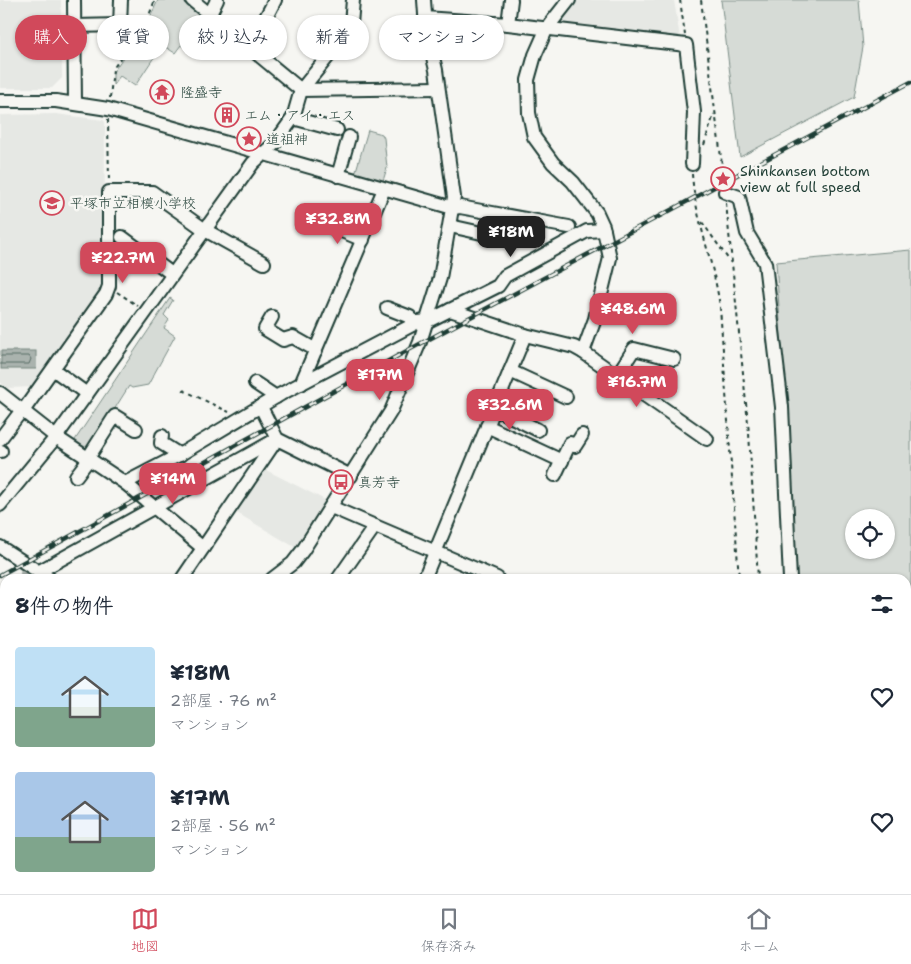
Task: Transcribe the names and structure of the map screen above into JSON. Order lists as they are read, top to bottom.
{
  "places": {
    "temple": ["隆盛寺"],
    "building": ["エム・アイ・エス"],
    "place": ["道祖神", "Shinkansen bottom view at full speed"],
    "school or university": ["平塚市立相模小学校"],
    "bus stop": ["真芳寺"]
  },
  "page": {
    "chip": [
      "購入",
      "賃貸",
      "絞り込み",
      "新着",
      "マンション"
    ],
    "price": [
      "¥32.8M",
      "¥18M",
      "¥22.7M",
      "¥48.6M",
      "¥17M",
      "¥16.7M",
      "¥32.6M",
      "¥14M"
    ],
    "heading": "8件の物件",
    "list": [
      {
        "name": "¥18M",
        "note": "2部屋 · 76 m² · マンション"
      },
      {
        "name": "¥17M",
        "note": "2部屋 · 56 m² · マンション"
      }
    ],
    "tabs": ["地図", "保存済み", "ホーム"]
  }
}
